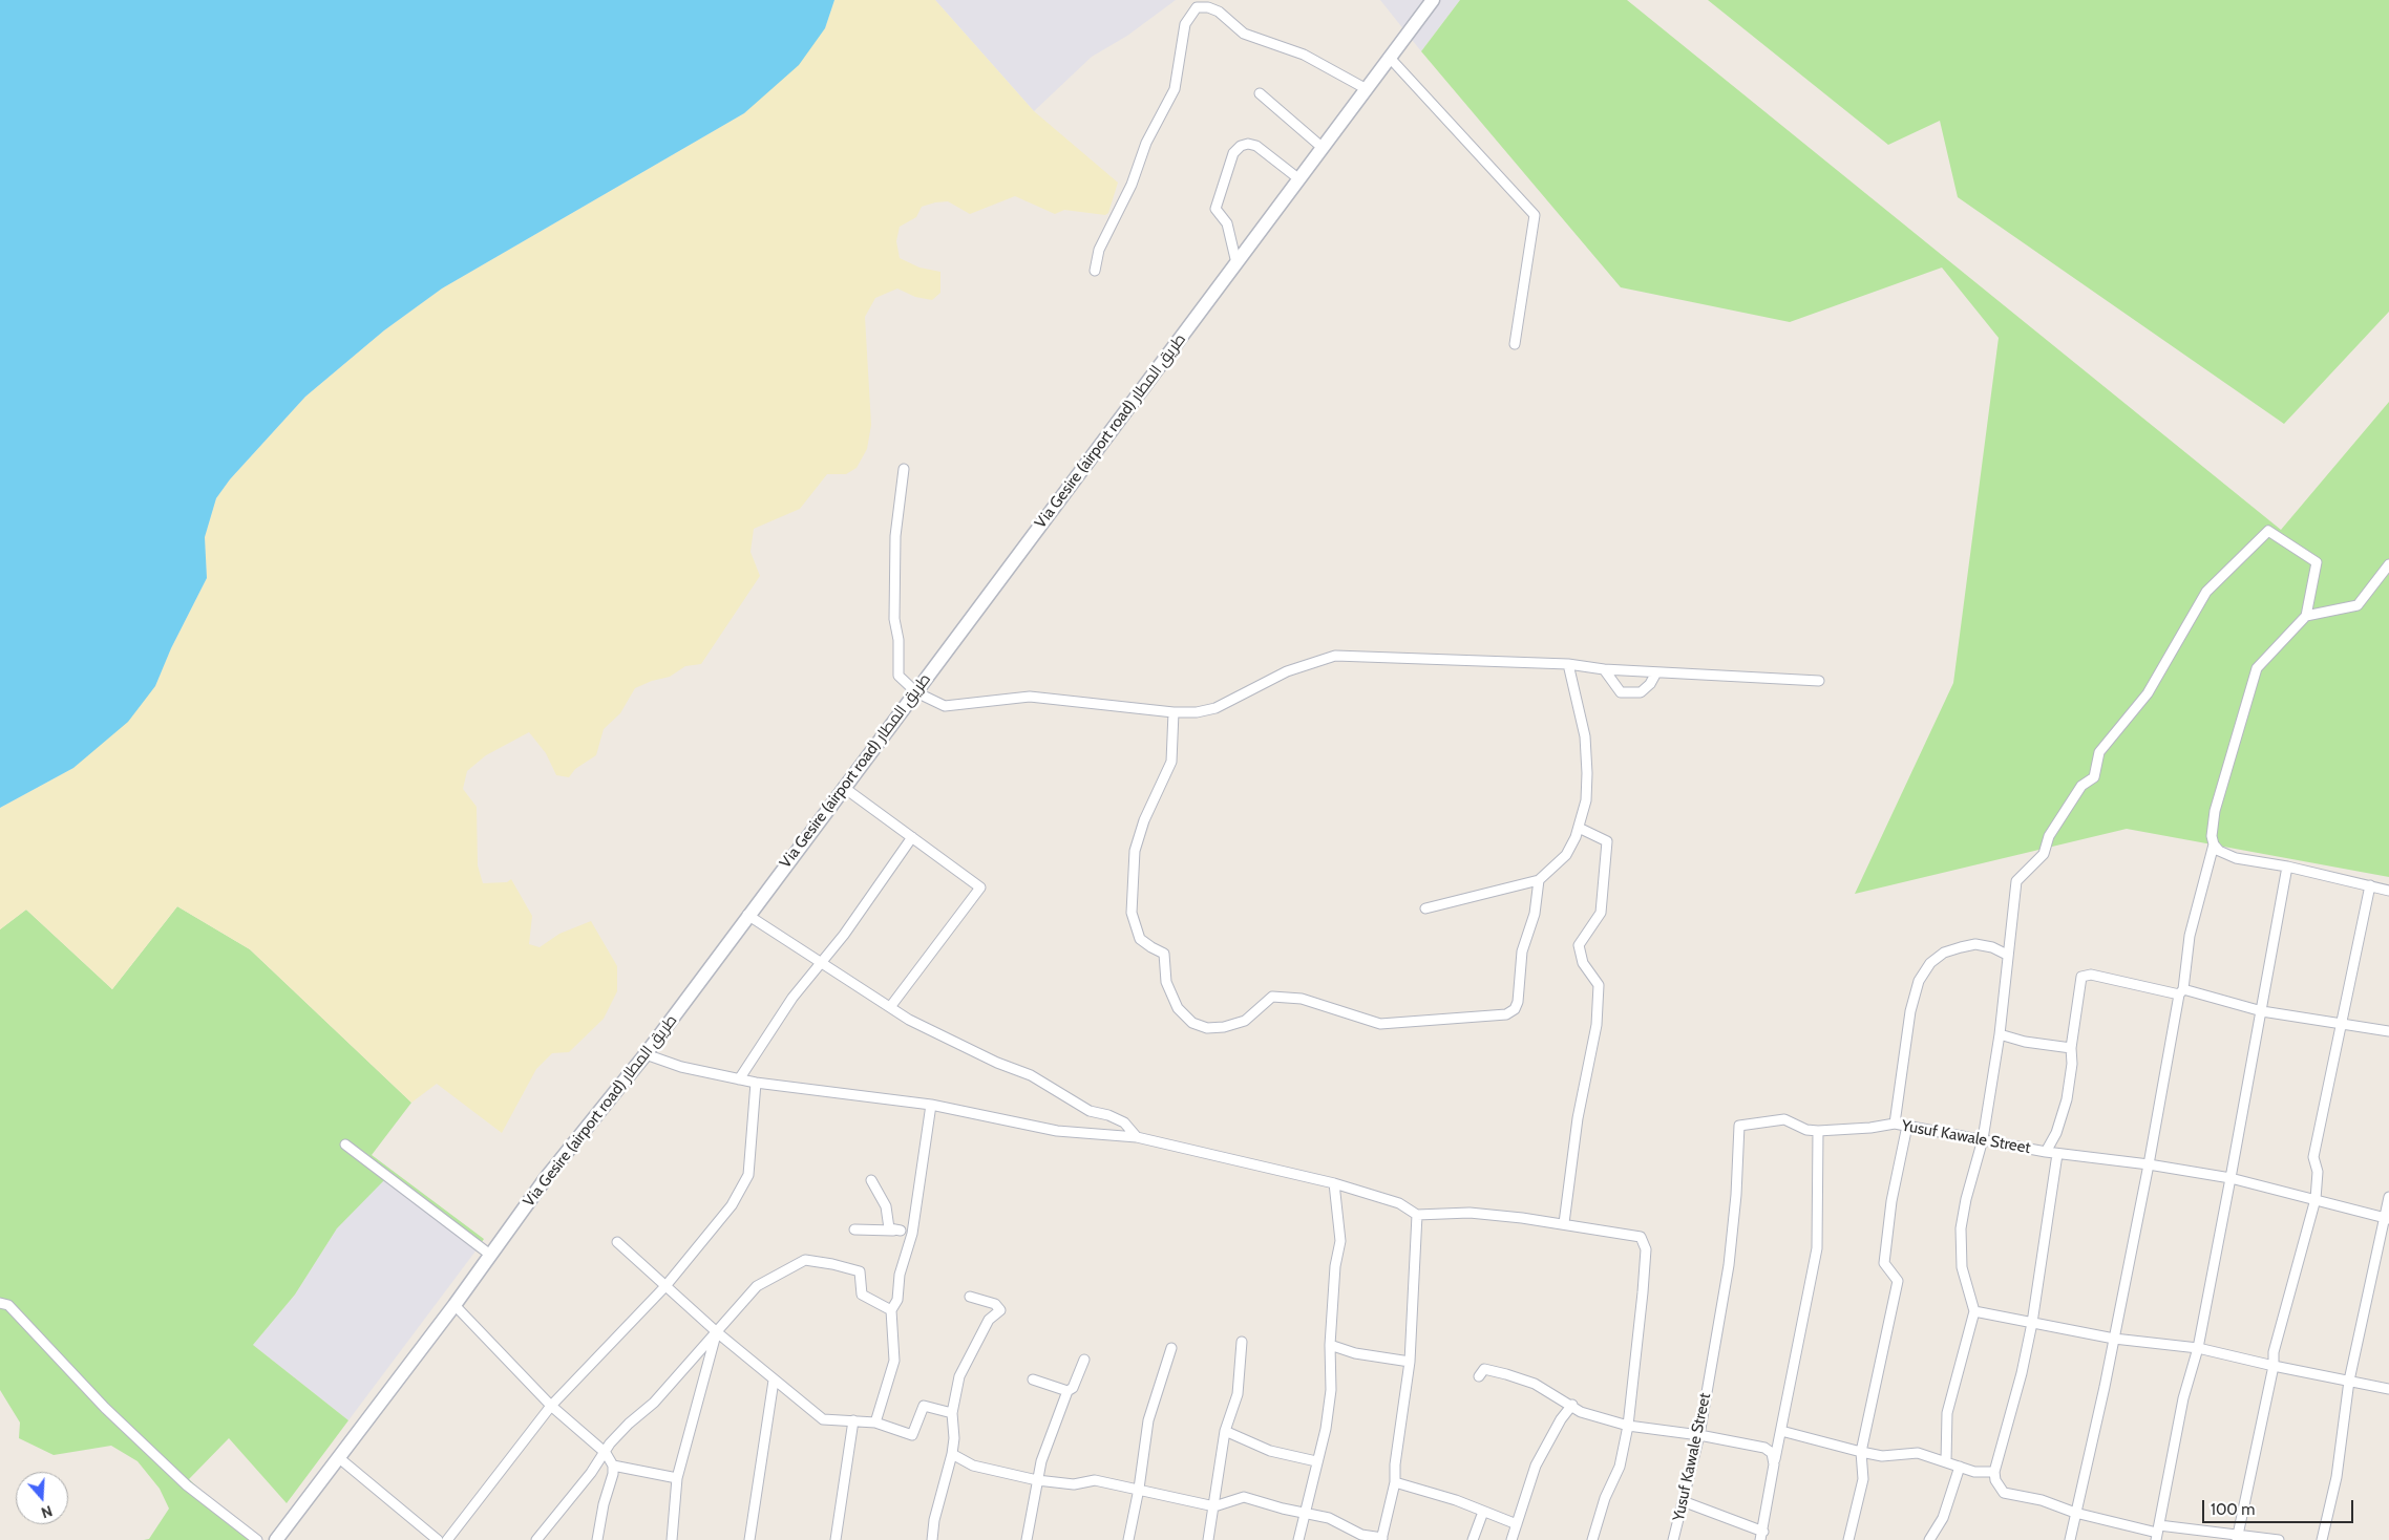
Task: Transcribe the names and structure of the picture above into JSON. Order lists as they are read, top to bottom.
{
  "streets": {
    "main road": ["Via Gesire (airport road) طريق المطار"],
    "street": ["Yusuf Kawale Street"]
  },
  "scale_bar": "100 m",
  "north": "bottom"
}
